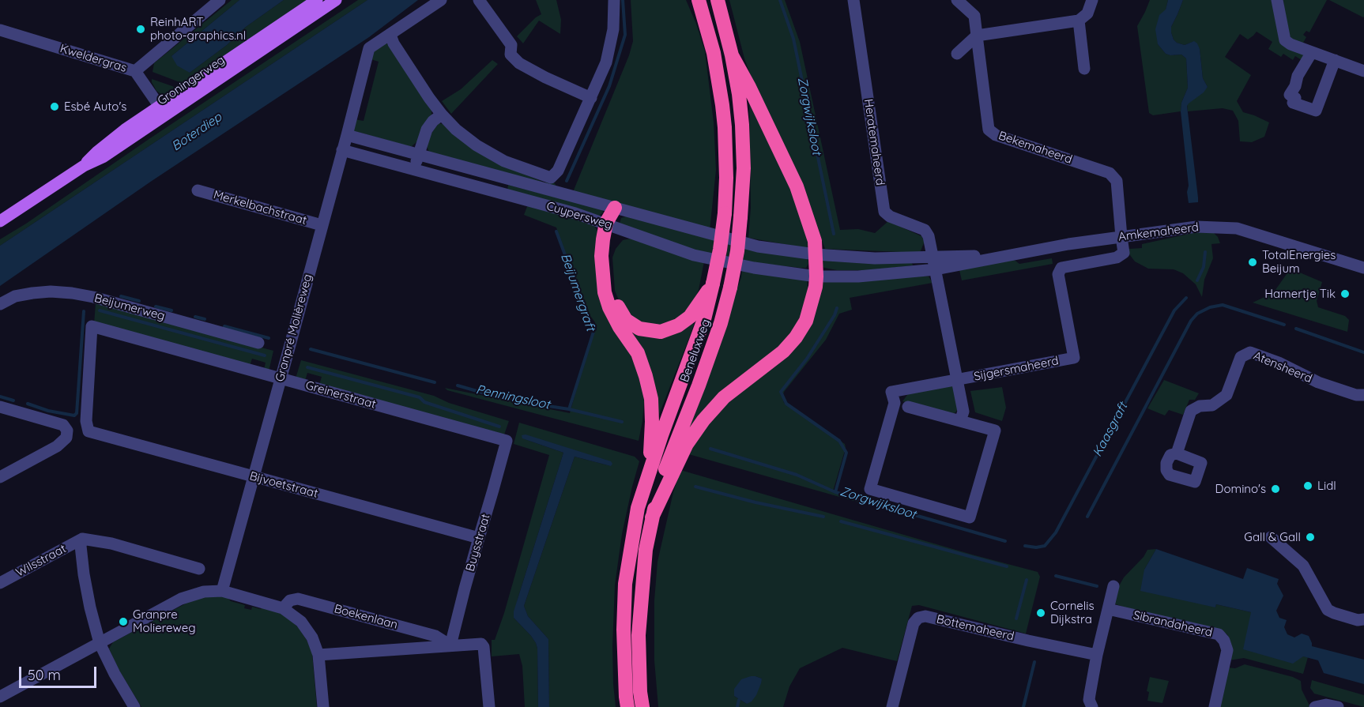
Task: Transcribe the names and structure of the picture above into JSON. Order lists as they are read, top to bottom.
{
  "streets": {
    "highway": ["Beneluxweg"],
    "main road": ["Groningerweg"],
    "street": [
      "Kweldergras",
      "Heratemaheerd",
      "Bekemaheerd",
      "Merkelbachstraat",
      "Cuypersweg",
      "Amkemaheerd",
      "Beijumerweg",
      "Granpré Molièreweg",
      "Atensheerd",
      "Sijgersmaheerd",
      "Greinerstraat",
      "Bijvoetstraat",
      "Buysstraat",
      "Wilsstraat",
      "Boekenlaan",
      "Sibrandaheerd",
      "Bottemaheerd"
    ]
  },
  "crossings": [
    ["Kweldergras", "Groningerweg"],
    ["Heratemaheerd", "Amkemaheerd"],
    ["Heratemaheerd", "Sijgersmaheerd"],
    ["Bekemaheerd", "Amkemaheerd"],
    ["Bekemaheerd", "Sijgersmaheerd"],
    ["Merkelbachstraat", "Granpré Molièreweg"],
    ["Cuypersweg", "Amkemaheerd"],
    ["Cuypersweg", "Granpré Molièreweg"],
    ["Amkemaheerd", "Sijgersmaheerd"],
    ["Granpré Molièreweg", "Greinerstraat"],
    ["Granpré Molièreweg", "Bijvoetstraat"],
    ["Greinerstraat", "Bijvoetstraat"],
    ["Greinerstraat", "Buysstraat"],
    ["Bijvoetstraat", "Buysstraat"],
    ["Buysstraat", "Boekenlaan"]
  ],
  "water": [
    "Zorgwijksloot",
    "Boterdiep",
    "Beijumergraft",
    "Penningsloot",
    "Kaasgraft"
  ],
  "places": [
    "ReinhART photo-graphics.nl",
    "Esbé Auto's",
    "TotalEnergies Beijum",
    "Hamertje Tik",
    "Lidl",
    "Domino's",
    "Gall & Gall",
    "Cornelis Dijkstra",
    "Granpre Moliereweg"
  ],
  "scale_bar": "50 m"
}
